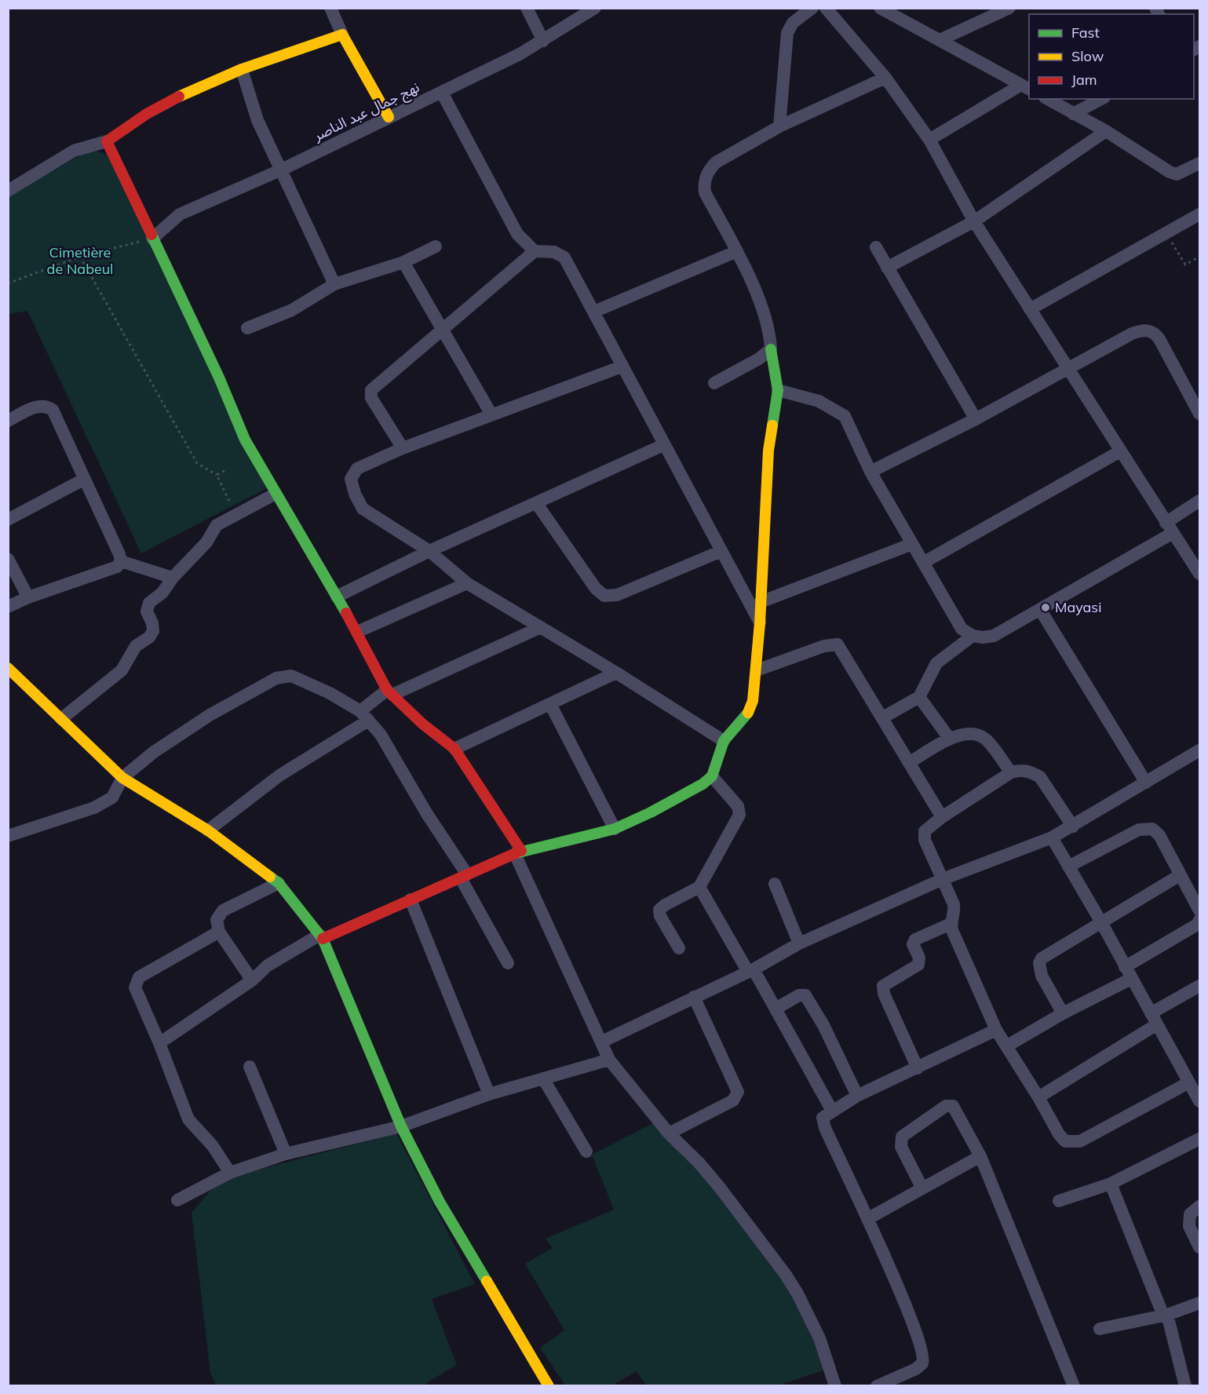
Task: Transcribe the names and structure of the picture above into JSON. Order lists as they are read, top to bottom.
{
  "streets": {
    "street": ["نهج جمال عبد الناصر"]
  },
  "parks": ["Cimetière de Nabeul"],
  "places": ["Mayasi"],
  "legend": ["Fast", "Slow", "Jam"]
}
